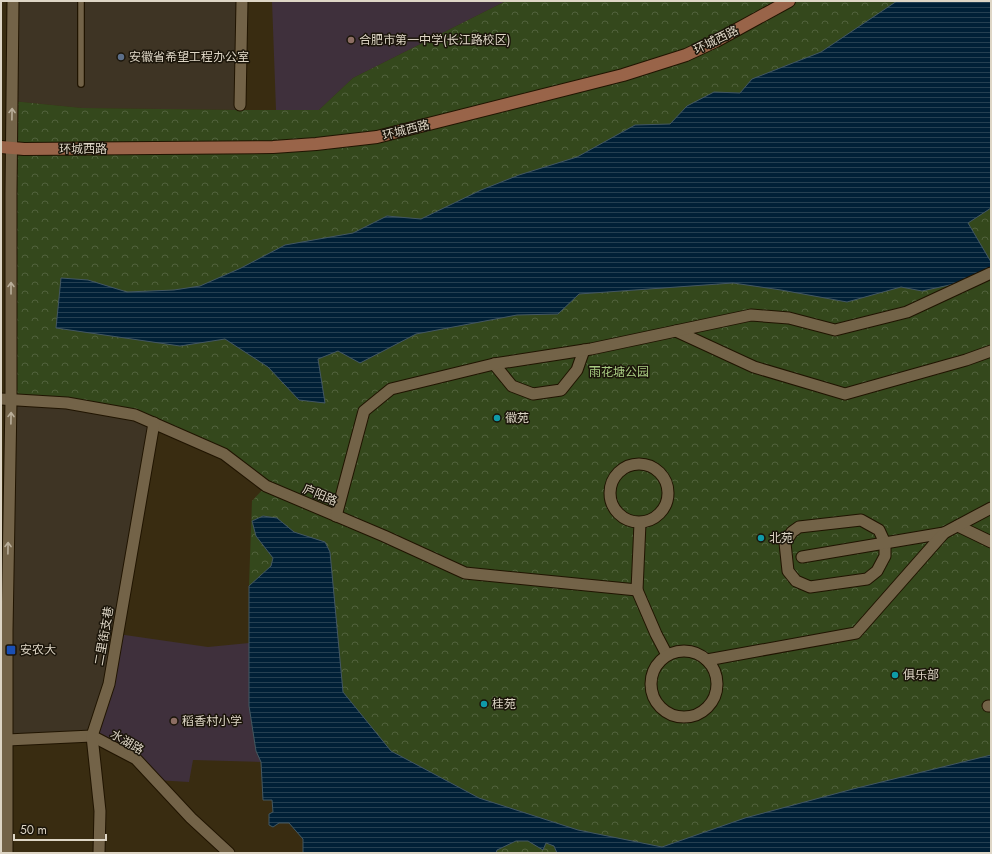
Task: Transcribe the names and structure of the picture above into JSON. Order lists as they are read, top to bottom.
{
  "streets": {
    "street": [
      "环城西路",
      "庐阳路",
      "二里街支巷",
      "水湖路"
    ]
  },
  "crossings": [
    ["庐阳路", "二里街支巷"],
    ["二里街支巷", "水湖路"]
  ],
  "parks": ["雨花塘公园"],
  "places": {
    "other": [
      "合肥市第一中学(长江路校区)",
      "安徽省希望工程办公室",
      "徽苑",
      "北苑",
      "俱乐部",
      "桂苑",
      "稻香村小学"
    ],
    "transit": ["安农大"]
  },
  "scale_bar": "50 m"
}
